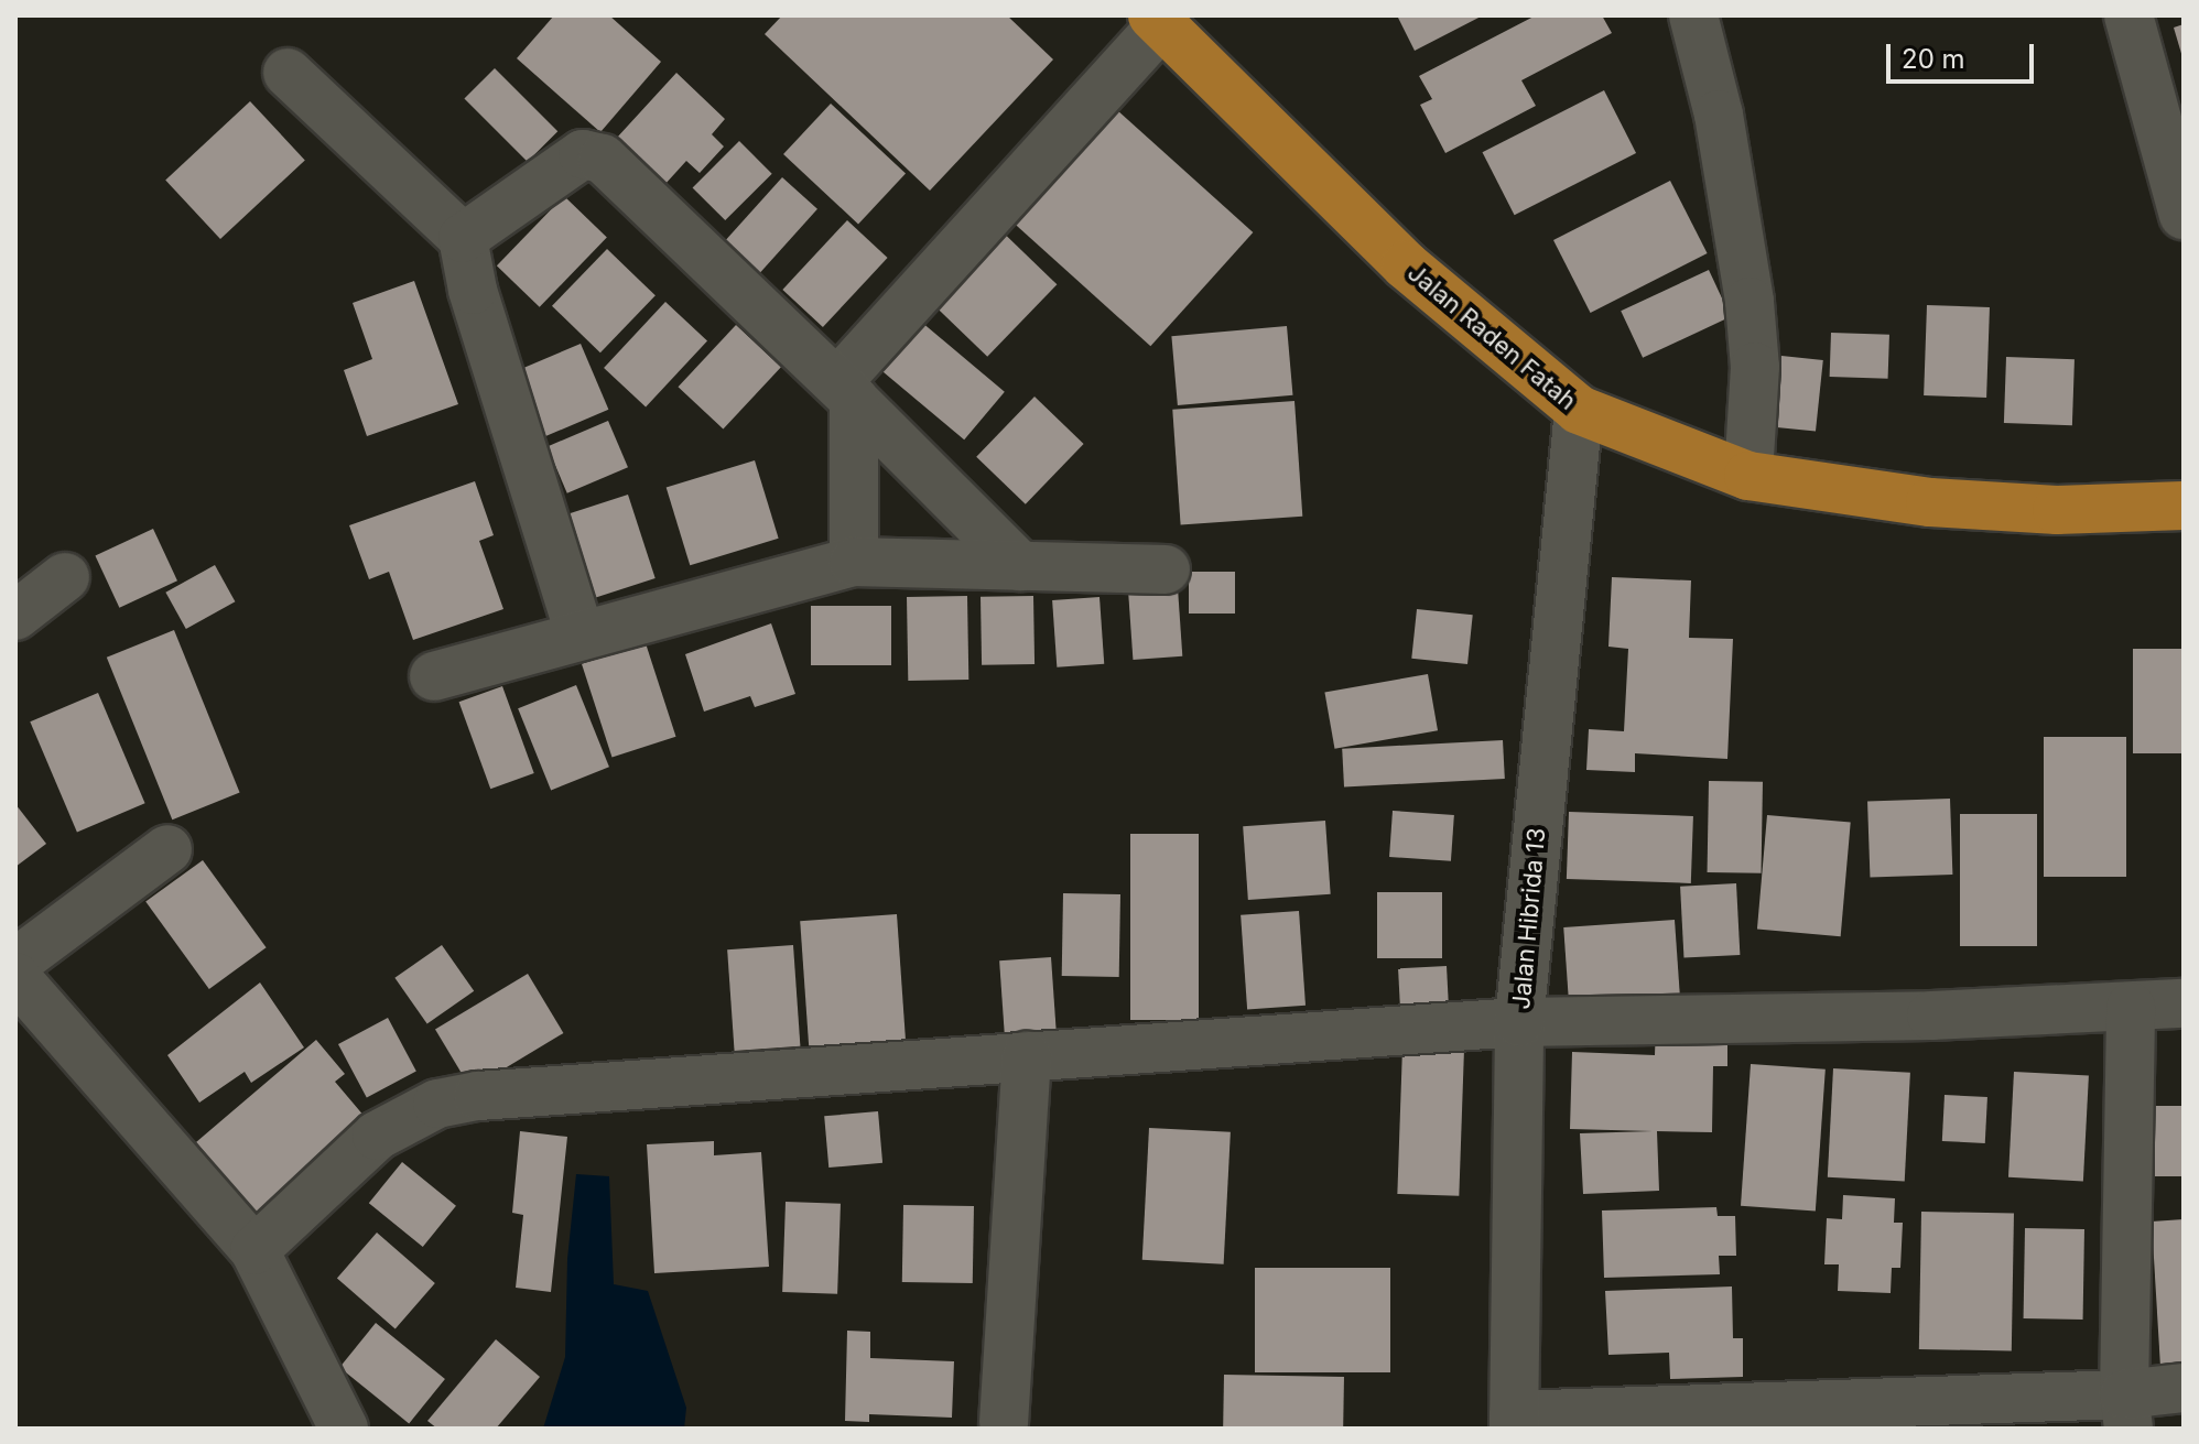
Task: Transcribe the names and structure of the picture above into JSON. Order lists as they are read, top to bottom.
{
  "streets": {
    "highway": ["Jalan Raden Fatah"],
    "street": ["Jalan Hibrida 13"]
  },
  "crossings": [
    ["Jalan Raden Fatah", "Jalan Hibrida 13"]
  ],
  "scale_bar": "20 m"
}
